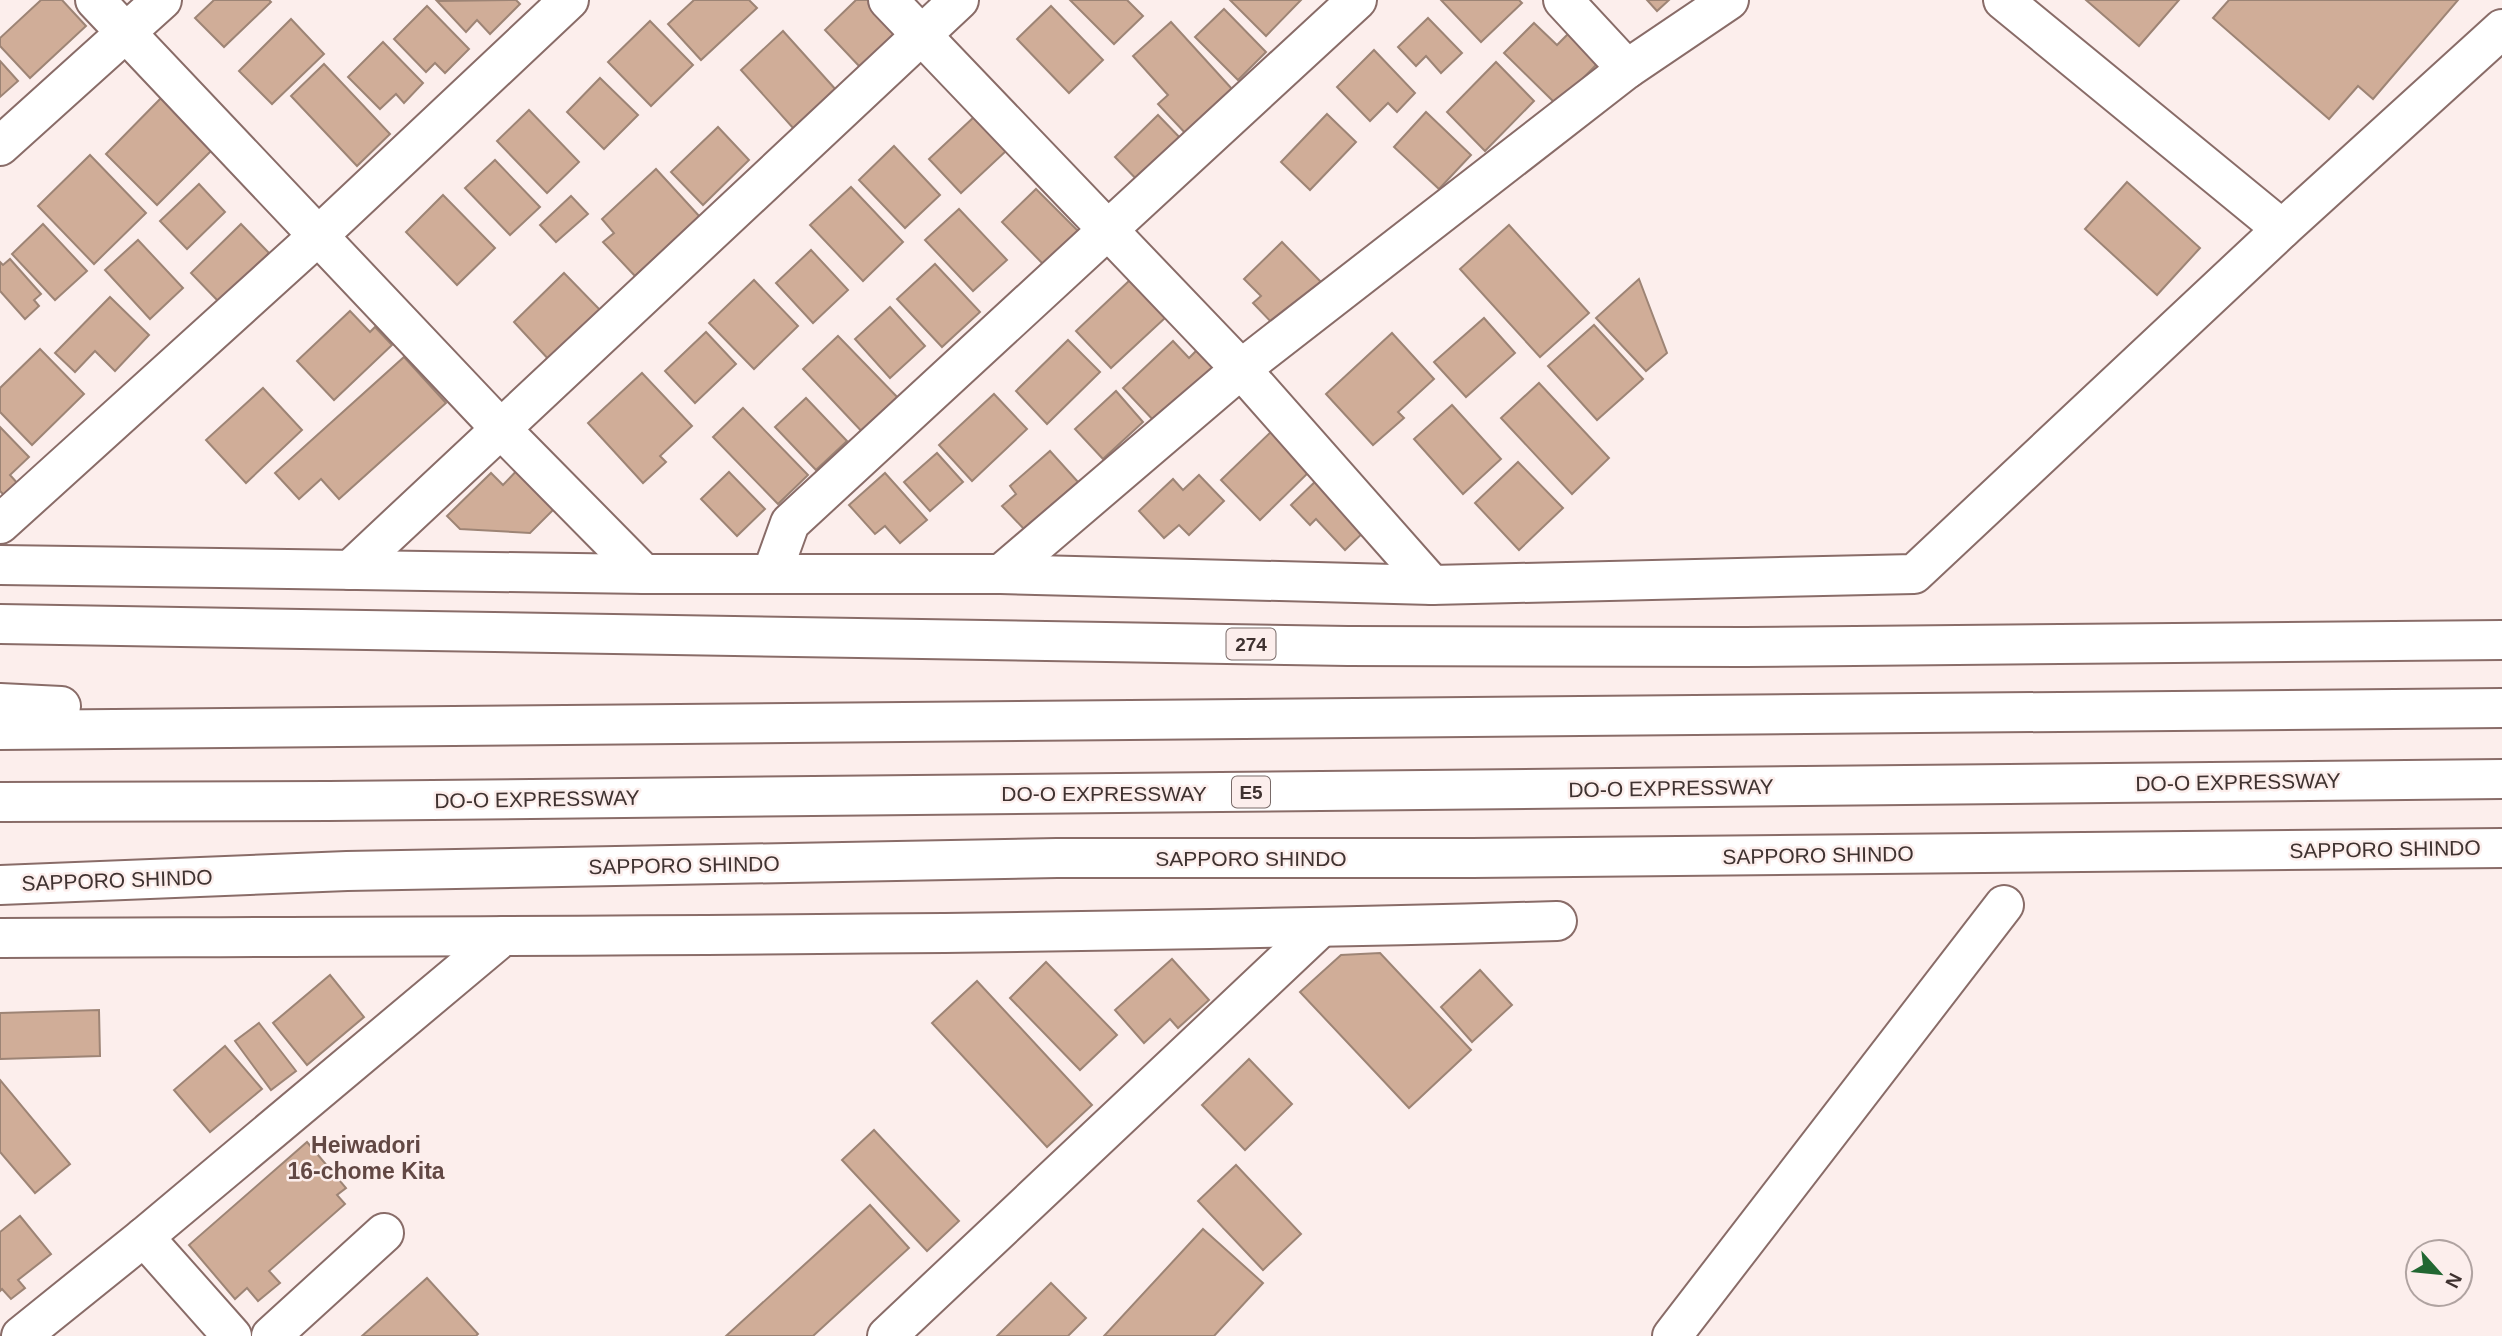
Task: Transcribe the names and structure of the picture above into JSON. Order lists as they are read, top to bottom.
{
  "streets": {
    "main road": [
      "274",
      "DO-O EXPRESSWAY",
      "E5",
      "SAPPORO SHINDO"
    ]
  },
  "districts": ["Heiwadori 16-chome Kita"],
  "north": "bottom right"
}
